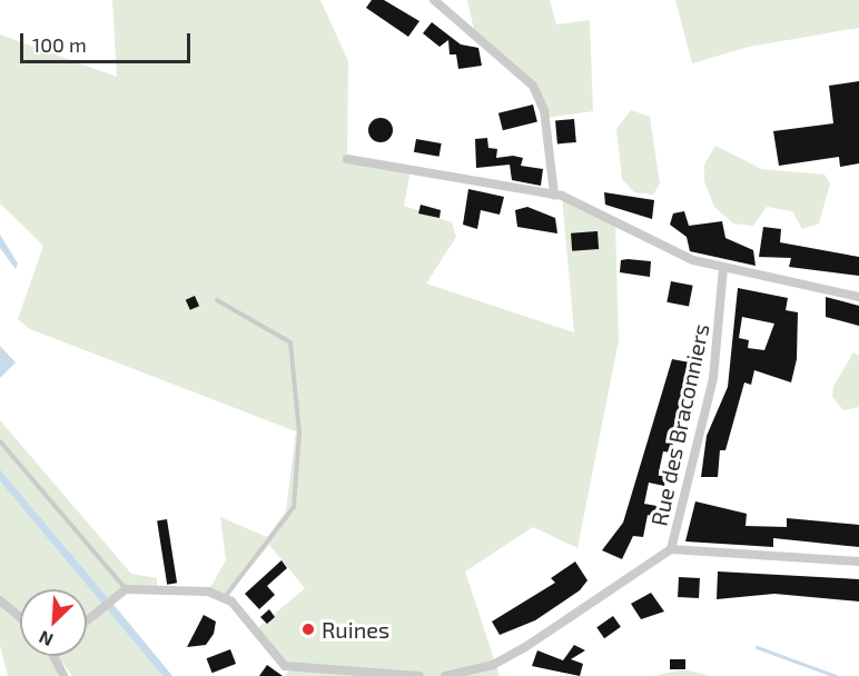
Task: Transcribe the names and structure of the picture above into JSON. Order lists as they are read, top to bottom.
{
  "streets": {
    "street": ["Rue des Braconniers"]
  },
  "places": ["Ruines"],
  "scale_bar": "100 m",
  "north": "bottom left"
}
